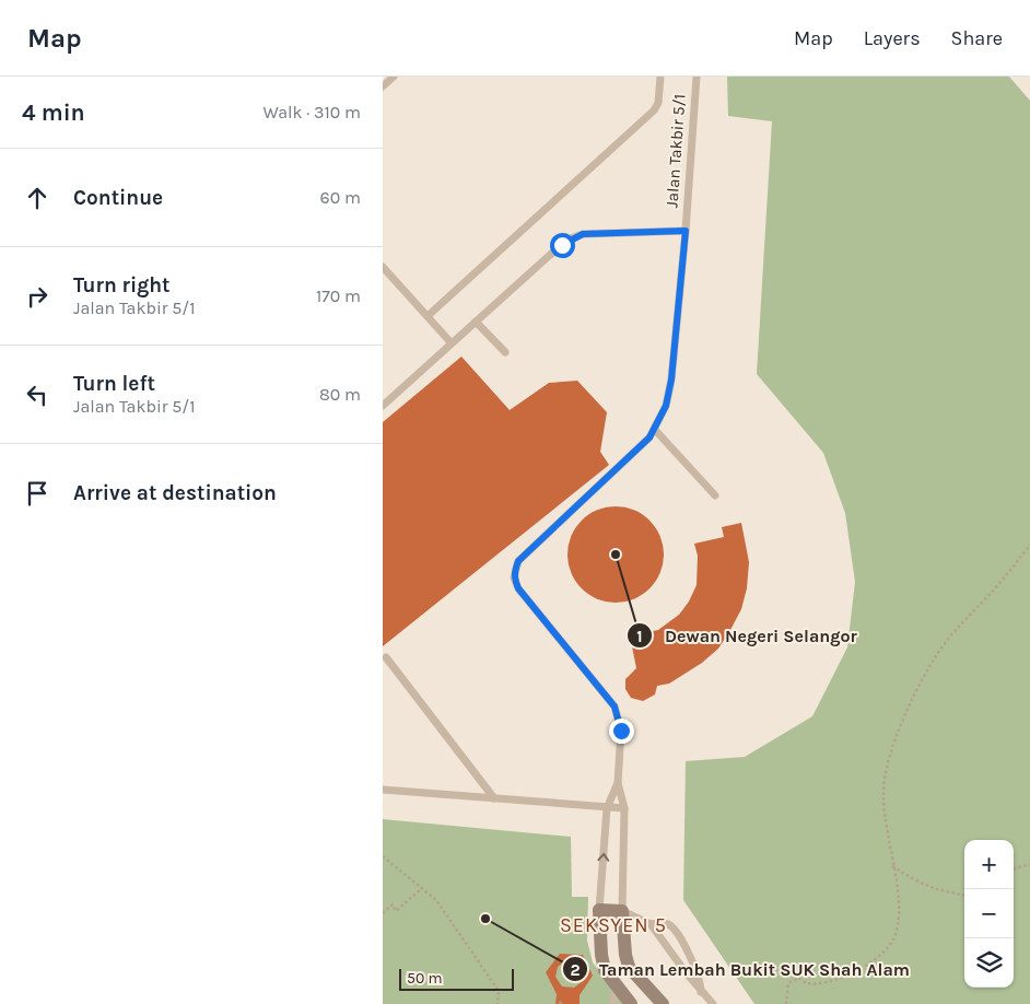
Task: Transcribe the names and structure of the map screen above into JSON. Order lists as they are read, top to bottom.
{
  "streets": {
    "lane": ["Jalan Takbir 5/1"]
  },
  "districts": ["SEKSYEN 5"],
  "places": ["Dewan Negeri Selangor", "Taman Lembah Bukit SUK Shah Alam"],
  "scale_bar": "50 m",
  "page": {
    "header": "Map",
    "nav": ["Map", "Layers", "Share"],
    "heading": ["4 min", "Walk · 310 m"],
    "list": [
      ["Continue", "60 m"],
      ["Turn right", "Jalan Takbir 5/1", "170 m"],
      ["Turn left", "Jalan Takbir 5/1", "80 m"],
      "Arrive at destination"
    ],
    "map_buttons": ["+", "−"],
    "scale": "50 m"
  }
}
